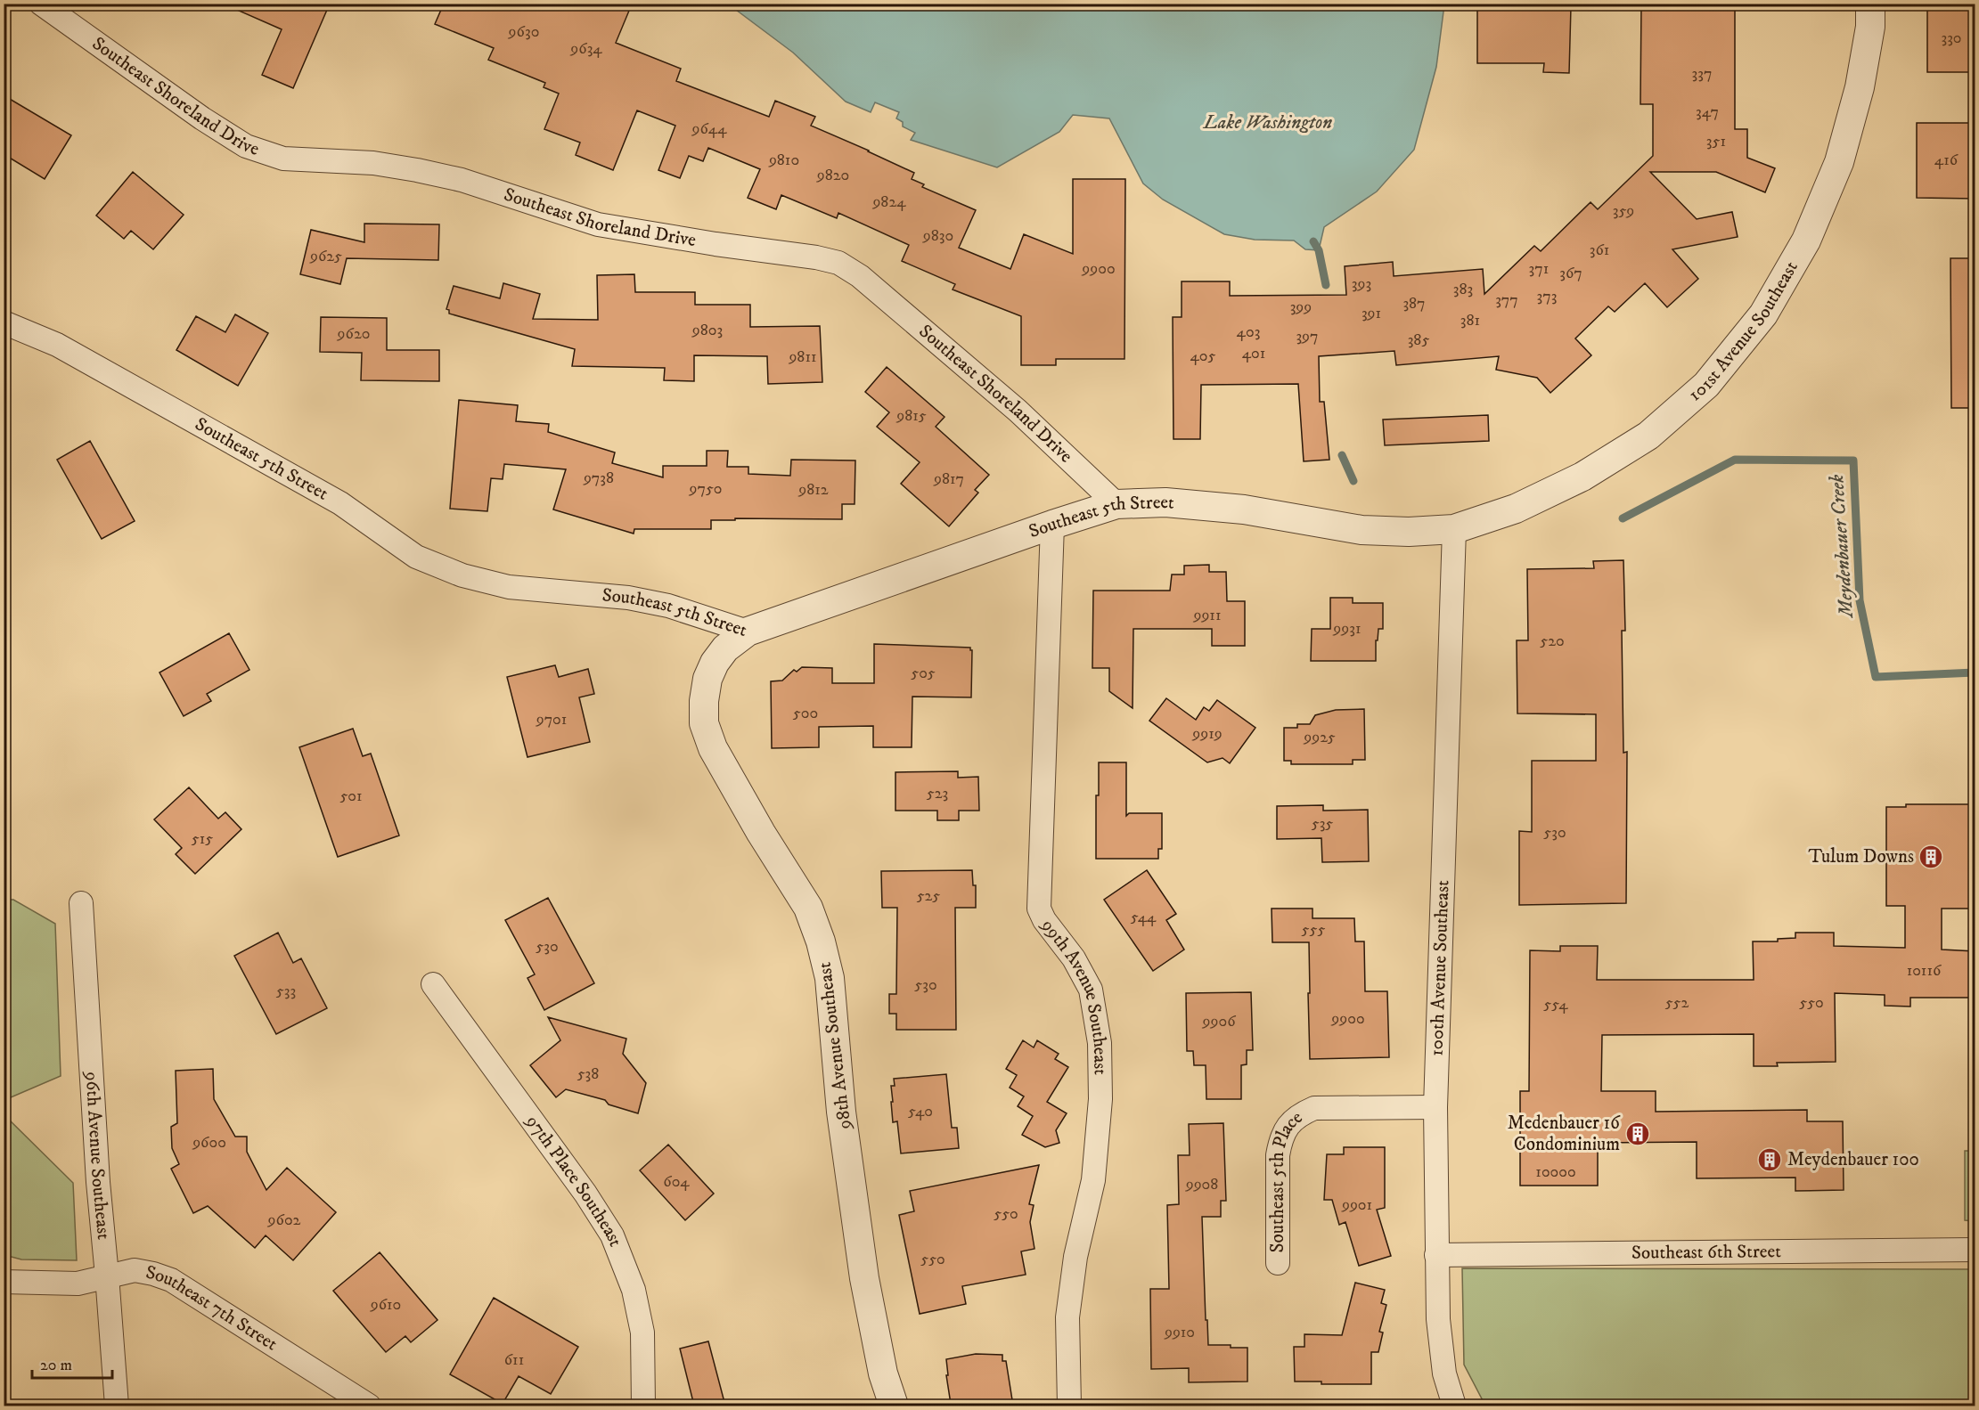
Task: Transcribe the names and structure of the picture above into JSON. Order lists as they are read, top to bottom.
{
  "streets": {
    "street": [
      "Southeast Shoreland Drive",
      "101st Avenue Southeast",
      "Southeast 5th Street",
      "100th Avenue Southeast",
      "99th Avenue Southeast",
      "98th Avenue Southeast",
      "96th Avenue Southeast",
      "97th Place Southeast",
      "Southeast 5th Place",
      "Southeast 6th Street",
      "Southeast 7th Street"
    ]
  },
  "crossings": [
    ["Southeast Shoreland Drive", "Southeast 5th Street"],
    ["101st Avenue Southeast", "Southeast 5th Street"],
    ["101st Avenue Southeast", "100th Avenue Southeast"],
    ["Southeast 5th Street", "100th Avenue Southeast"],
    ["Southeast 5th Street", "99th Avenue Southeast"],
    ["Southeast 5th Street", "98th Avenue Southeast"],
    ["100th Avenue Southeast", "Southeast 5th Place"],
    ["100th Avenue Southeast", "Southeast 6th Street"],
    ["96th Avenue Southeast", "Southeast 7th Street"]
  ],
  "water": ["Lake Washington", "Meydenbauer Creek"],
  "places": {
    "building": ["Tulum Downs", "Medenbauer 16 Condominium", "Meydenbauer 100"]
  },
  "house_numbers": [
    "9630",
    "330",
    "9634",
    "337",
    "347",
    "9644",
    "351",
    "9810",
    "416",
    "9820",
    "9824",
    "359",
    "9830",
    "361",
    "9625",
    "9900",
    "371",
    "367",
    "393",
    "383",
    "373",
    "377",
    "387",
    "399",
    "391",
    "381",
    "9803",
    "403",
    "9620",
    "397",
    "385",
    "401",
    "405",
    "9811",
    "9815",
    "9738",
    "9817",
    "9750",
    "9812",
    "9911",
    "9931",
    "520",
    "505",
    "500",
    "9701",
    "9919",
    "9925",
    "523",
    "501",
    "535",
    "530",
    "515",
    "525",
    "544",
    "555",
    "530",
    "10116",
    "530",
    "533",
    "552",
    "550",
    "554",
    "9900",
    "9906",
    "538",
    "540",
    "9600",
    "10000",
    "604",
    "9908",
    "9901",
    "550",
    "9602",
    "550",
    "9610",
    "9910",
    "611"
  ],
  "scale_bar": "20 m"
}
